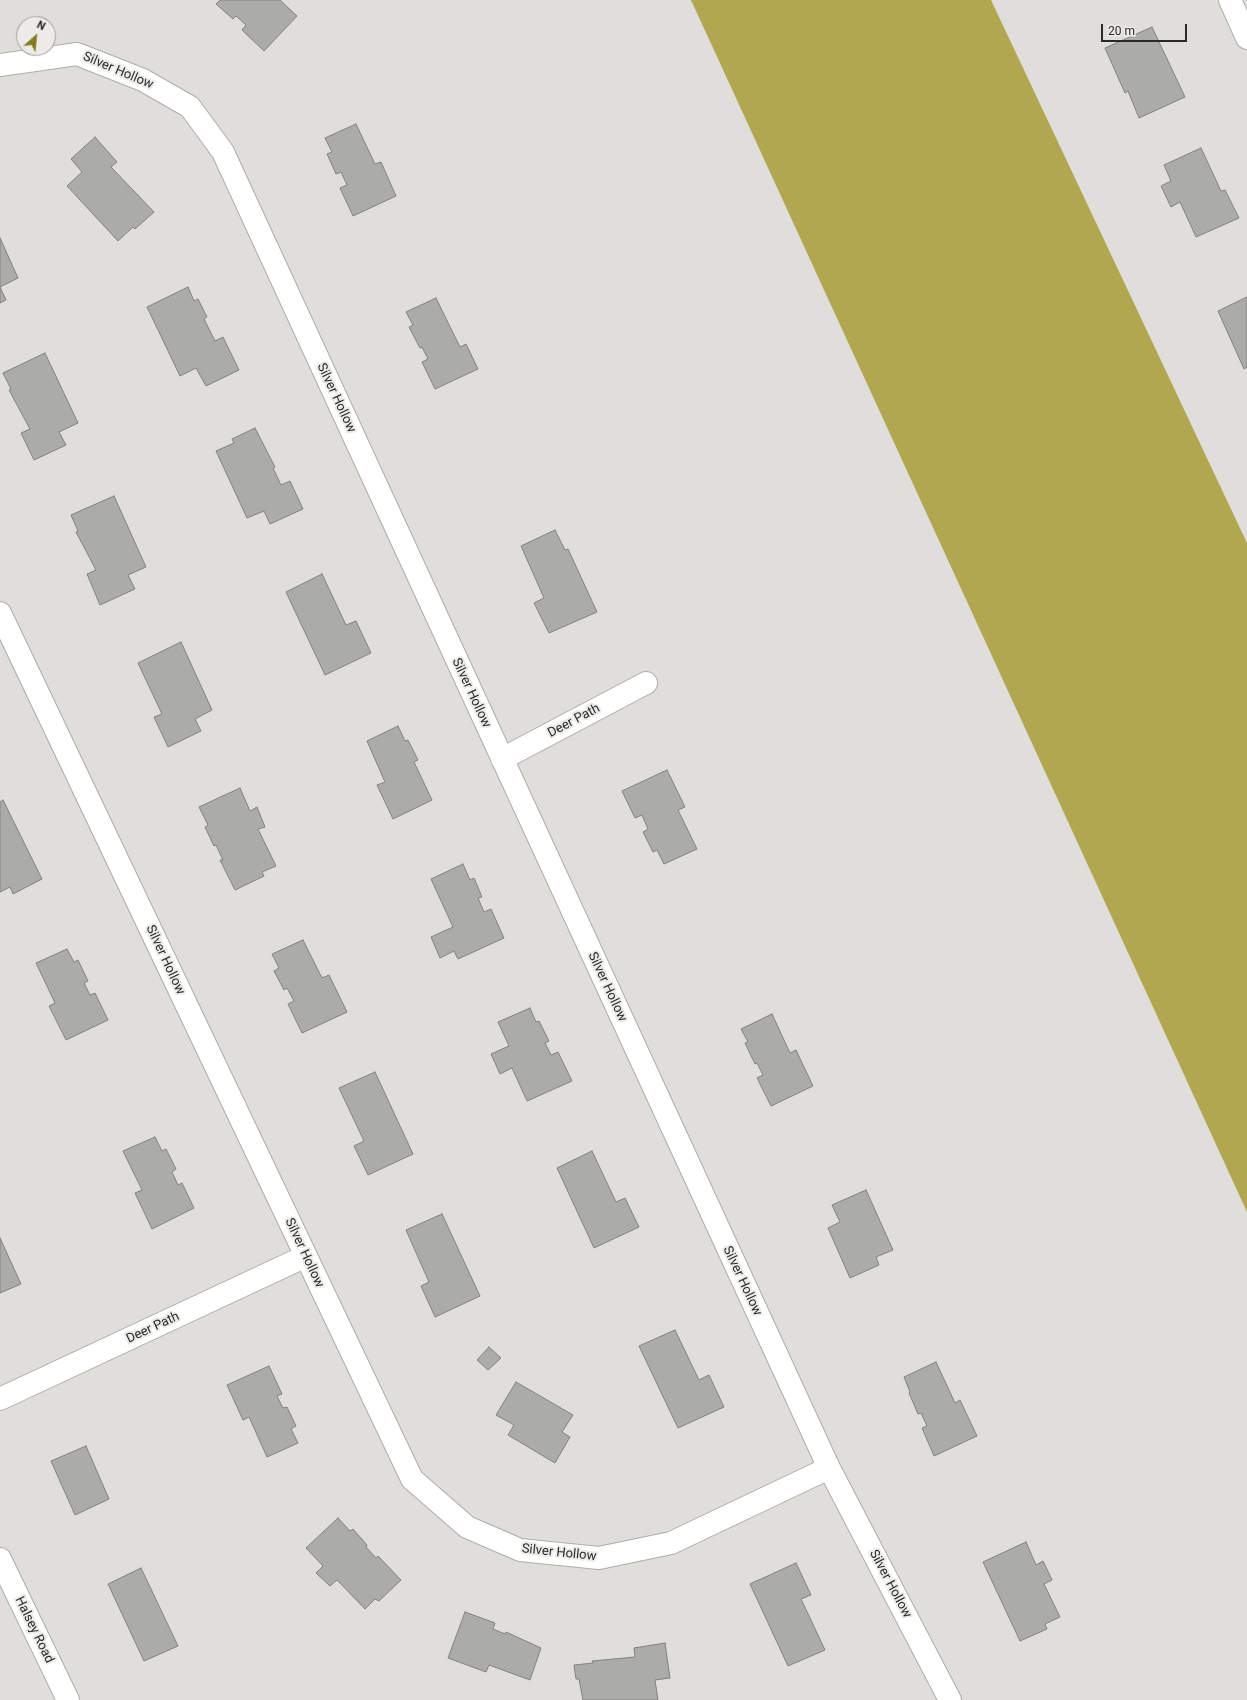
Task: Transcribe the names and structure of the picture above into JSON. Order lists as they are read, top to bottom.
{
  "streets": {
    "street": ["Silver Hollow", "Deer Path", "Halsey Road"]
  },
  "crossings": [
    ["Silver Hollow", "Deer Path"]
  ],
  "scale_bar": "20 m",
  "north": "top right"
}
